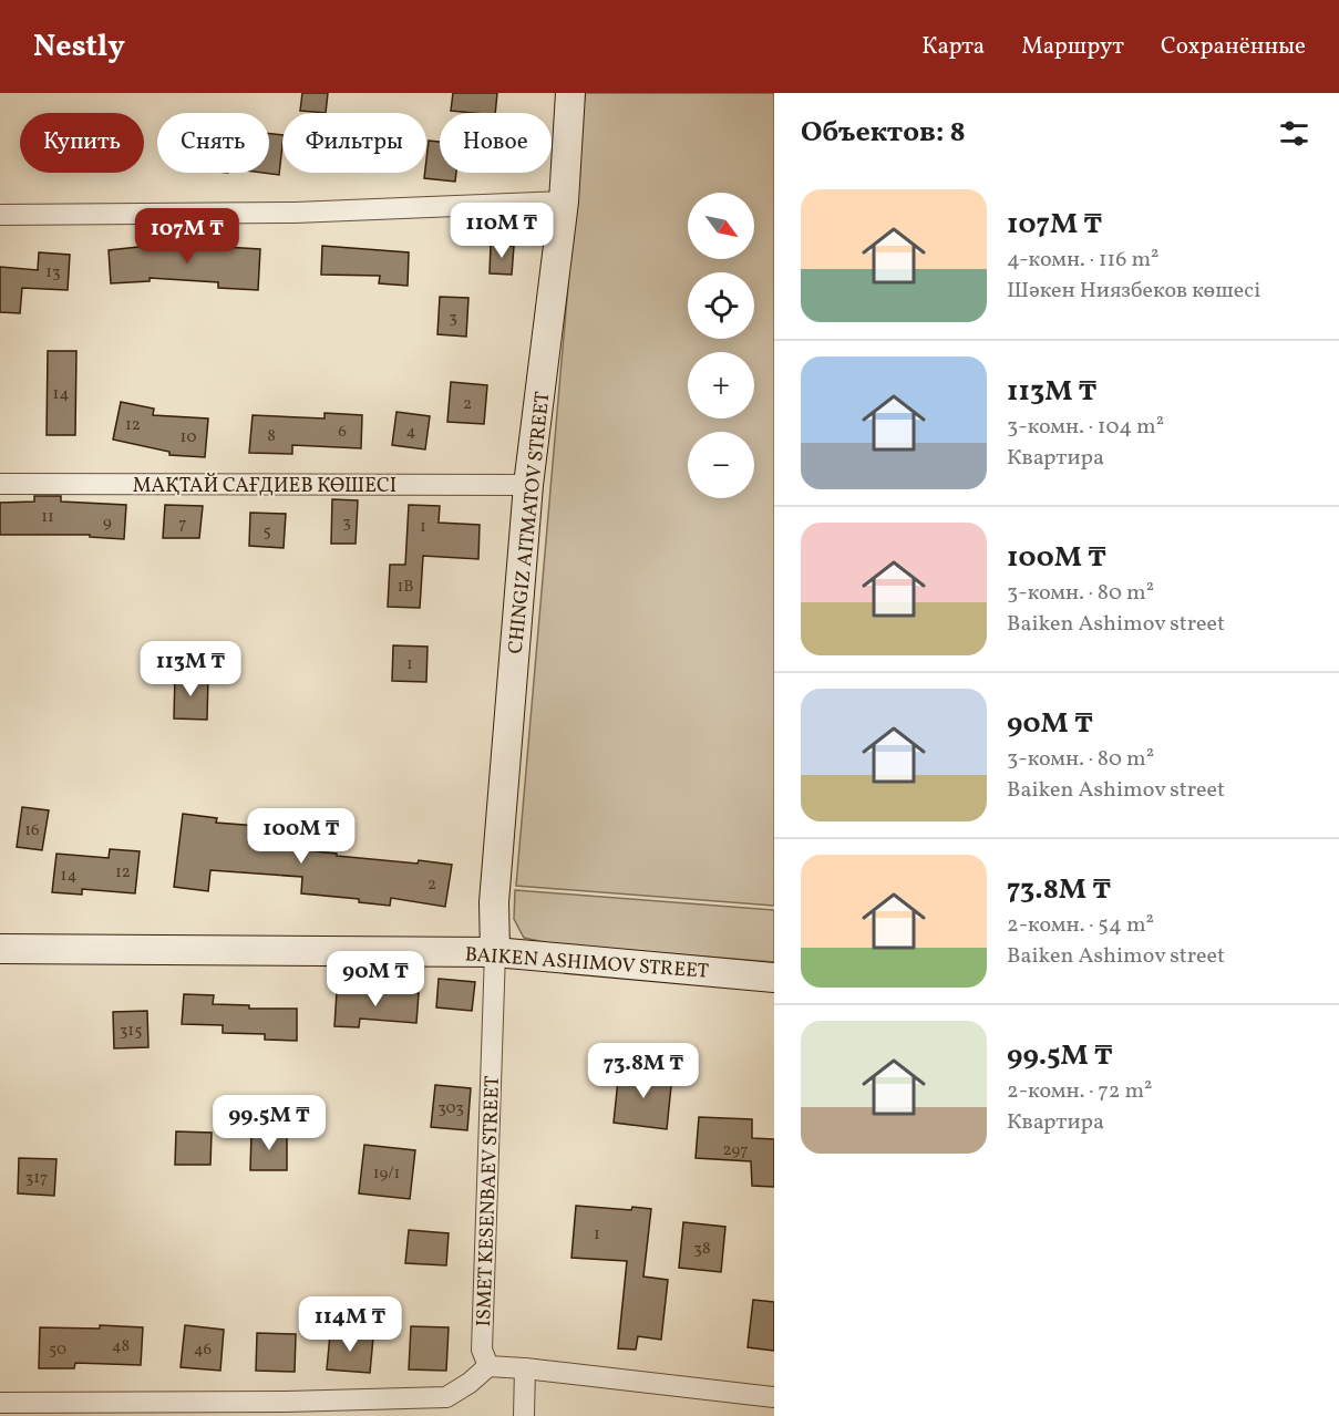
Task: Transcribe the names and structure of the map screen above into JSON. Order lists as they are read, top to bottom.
{
  "streets": {
    "main road": ["CHINGIZ AITMATOV STREET", "BAIKEN ASHIMOV STREET"],
    "street": ["МАҚТАЙ САҒДИЕВ КӨШЕСІ", "ISMET KESENBAEV STREET"]
  },
  "crossings": [
    ["МАҚТАЙ САҒДИЕВ КӨШЕСІ", "CHINGIZ AITMATOV STREET"],
    ["CHINGIZ AITMATOV STREET", "BAIKEN ASHIMOV STREET"],
    ["CHINGIZ AITMATOV STREET", "ISMET KESENBAEV STREET"],
    ["BAIKEN ASHIMOV STREET", "ISMET KESENBAEV STREET"]
  ],
  "house_numbers": [
    "13",
    "3",
    "14",
    "2",
    "12",
    "6",
    "4",
    "8",
    "10",
    "11",
    "9",
    "3",
    "7",
    "1",
    "5",
    "1В",
    "1",
    "16",
    "12",
    "14",
    "2",
    "315",
    "303",
    "297",
    "19/1",
    "317",
    "1",
    "38",
    "48",
    "50",
    "46"
  ],
  "north": "bottom right",
  "page": {
    "header": "Nestly",
    "nav": ["Карта", "Маршрут", "Сохранённые"],
    "heading": "Объектов: 8",
    "chip": [
      "Купить",
      "Снять",
      "Фильтры",
      "Новое"
    ],
    "list": [
      {
        "name": "107M ₸",
        "note": "4-комн. · 116 m² · Шәкен Ниязбеков көшесі"
      },
      {
        "name": "113M ₸",
        "note": "3-комн. · 104 m² · Квартира"
      },
      {
        "name": "100M ₸",
        "note": "3-комн. · 80 m² · Baiken Ashimov street"
      },
      {
        "name": "90M ₸",
        "note": "3-комн. · 80 m² · Baiken Ashimov street"
      },
      {
        "name": "73.8M ₸",
        "note": "2-комн. · 54 m² · Baiken Ashimov street"
      },
      {
        "name": "99.5M ₸",
        "note": "2-комн. · 72 m² · Квартира"
      }
    ],
    "map_buttons": ["+", "−"],
    "price": [
      "110M ₸",
      "107M ₸",
      "113M ₸",
      "100M ₸",
      "90M ₸",
      "73.8M ₸",
      "99.5M ₸",
      "114M ₸"
    ]
  }
}
